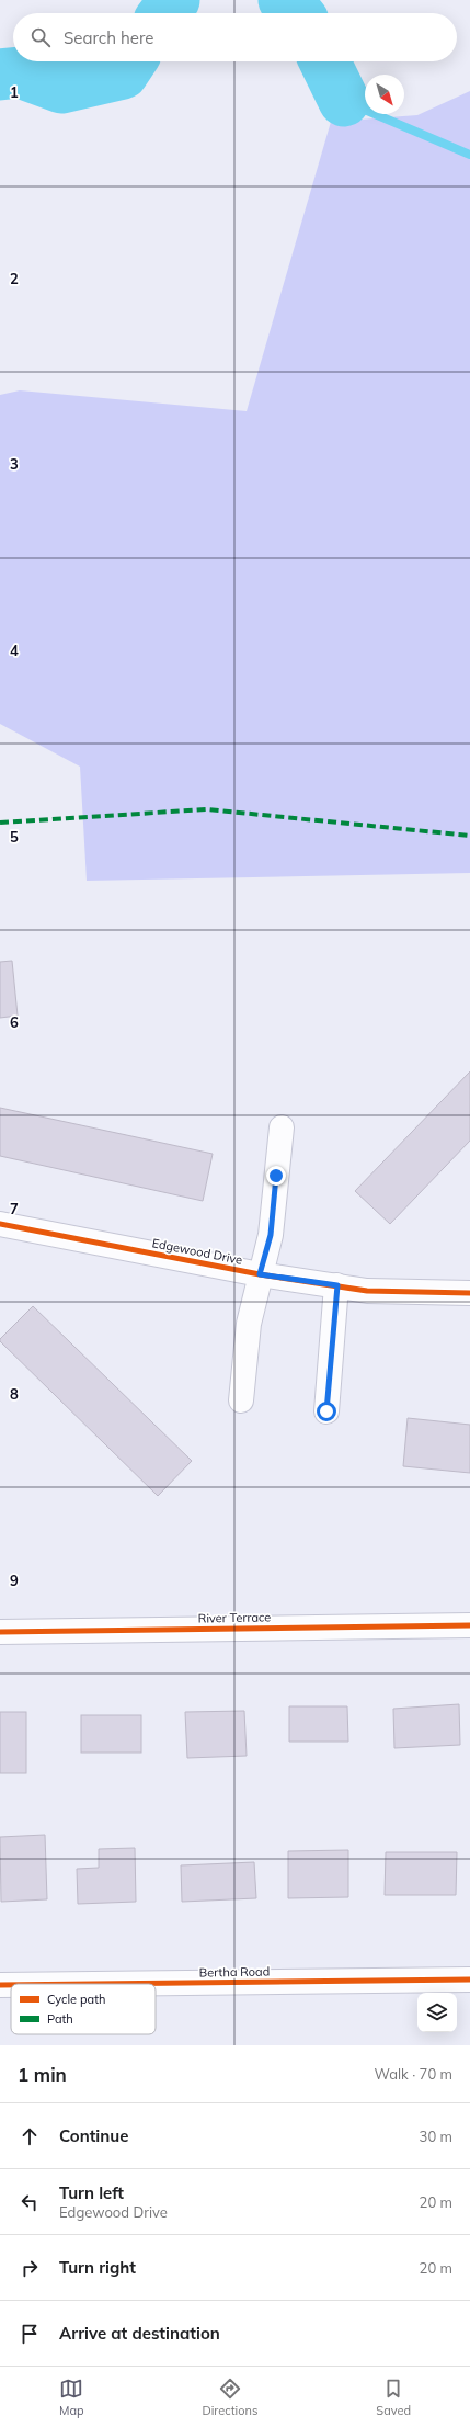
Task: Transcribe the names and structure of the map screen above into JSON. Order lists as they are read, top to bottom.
{
  "streets": {
    "street": ["Edgewood Drive", "River Terrace", "Bertha Road"]
  },
  "legend": ["Cycle path", "Path"],
  "north": "bottom right",
  "page": {
    "search": "Search here",
    "heading": ["1 min", "Walk · 70 m"],
    "list": [
      ["Continue", "30 m"],
      ["Turn left", "Edgewood Drive", "20 m"],
      ["Turn right", "20 m"],
      "Arrive at destination"
    ],
    "nav": ["Map", "Directions", "Saved"]
  },
  "grid": {
    "rows": [
      "1",
      "2",
      "3",
      "4",
      "5",
      "6",
      "7",
      "8",
      "9"
    ]
  }
}
